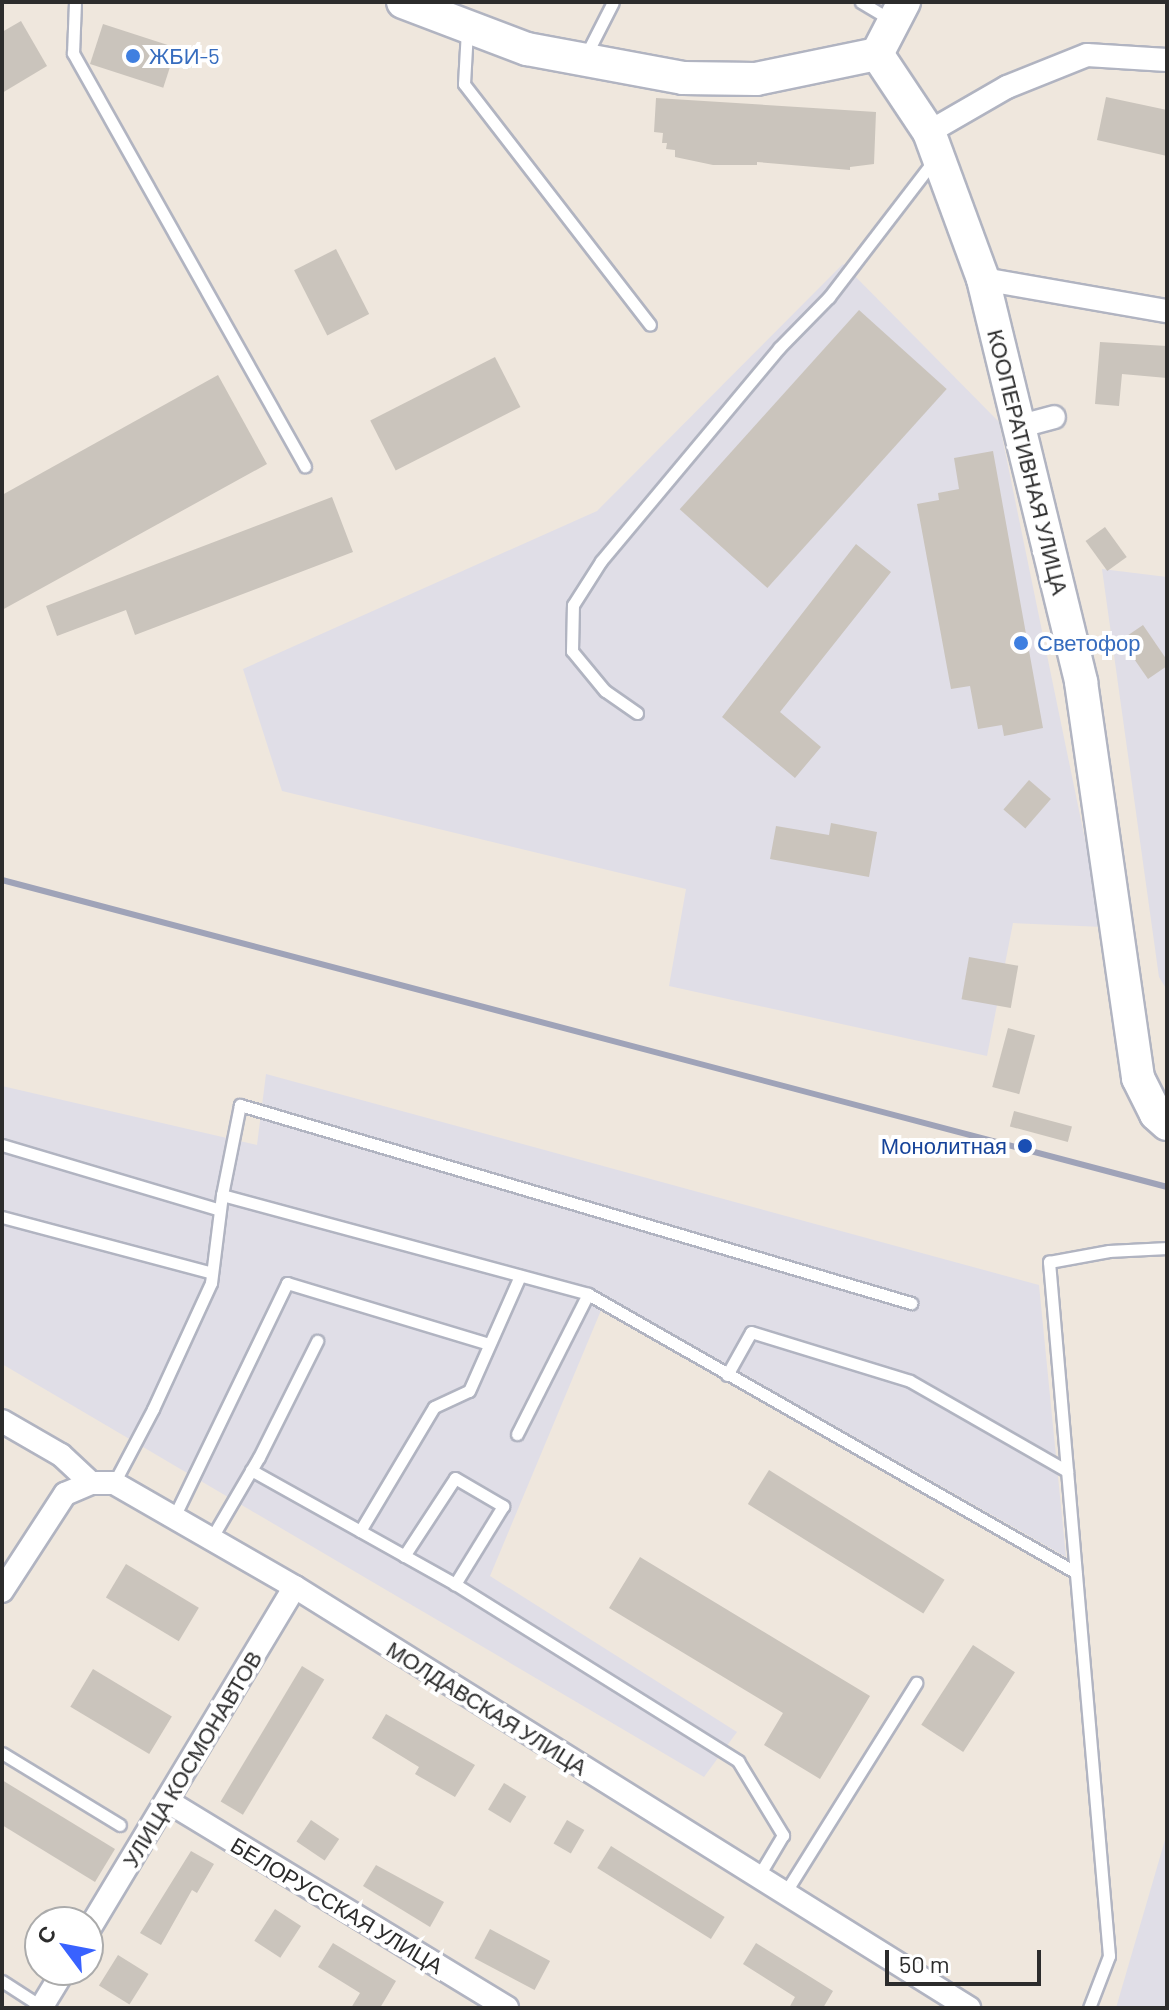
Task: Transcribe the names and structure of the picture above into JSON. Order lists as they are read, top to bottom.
{
  "streets": {
    "street": [
      "КООПЕРАТИВНАЯ УЛИЦА",
      "МОЛДАВСКАЯ УЛИЦА",
      "УЛИЦА КОСМОНАВТОВ",
      "БЕЛОРУССКАЯ УЛИЦА"
    ]
  },
  "crossings": [
    ["МОЛДАВСКАЯ УЛИЦА", "УЛИЦА КОСМОНАВТОВ"],
    ["УЛИЦА КОСМОНАВТОВ", "БЕЛОРУССКАЯ УЛИЦА"]
  ],
  "places": ["ЖБИ-5", "Светофор", "Монолитная"],
  "scale_bar": "50 m",
  "north": "top left"
}
